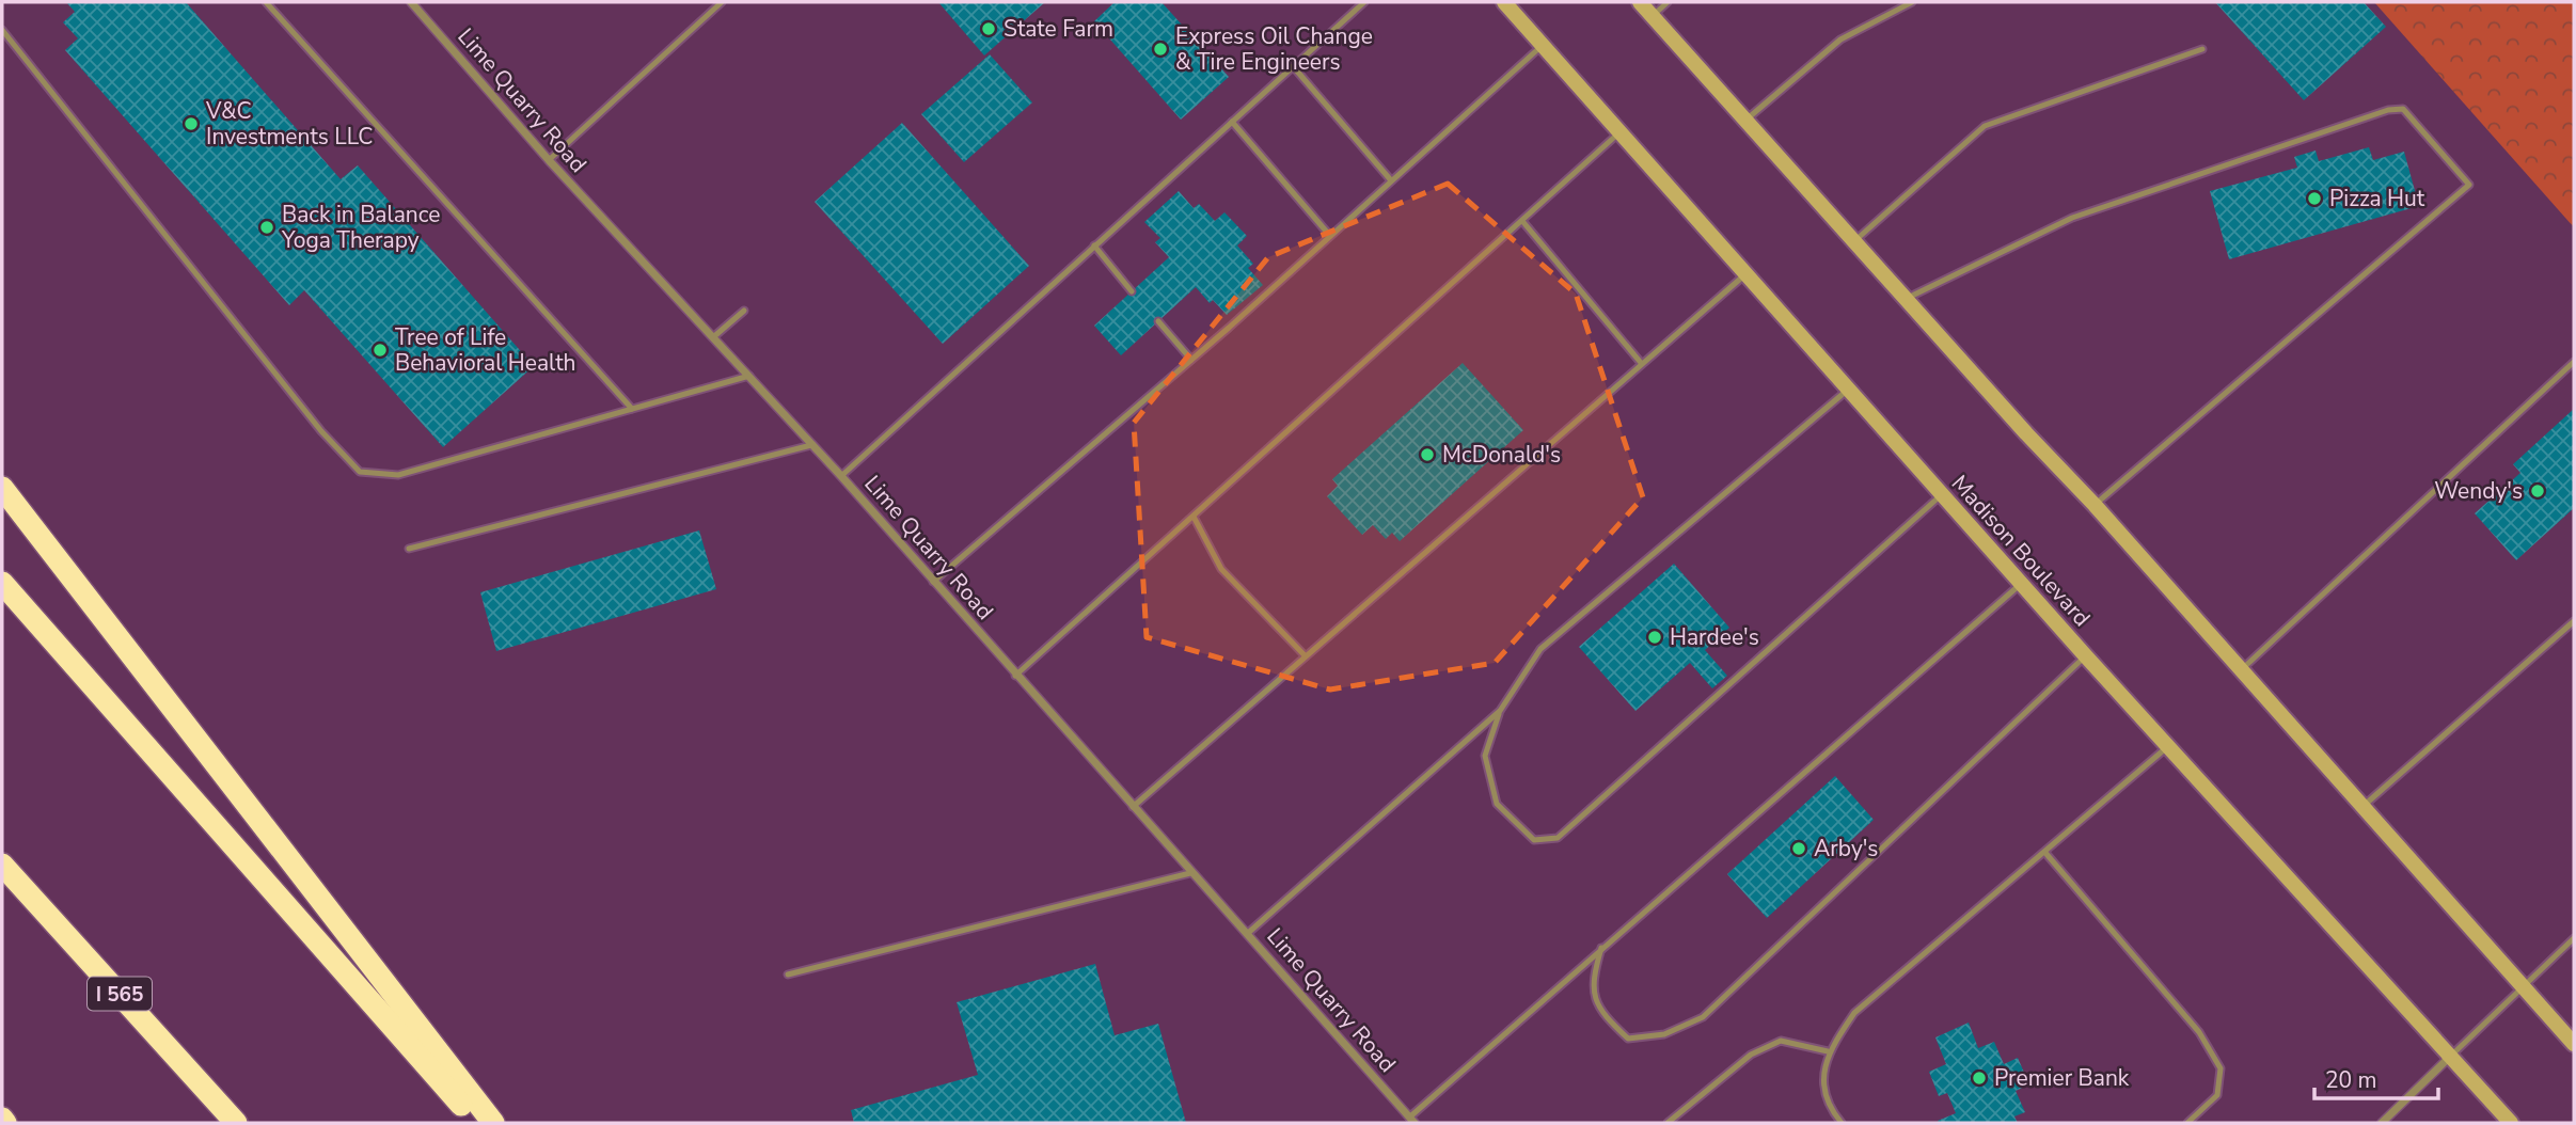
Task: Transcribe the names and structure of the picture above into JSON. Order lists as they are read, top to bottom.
{
  "streets": {
    "highway": ["I 565"],
    "main road": ["Madison Boulevard"],
    "street": ["Lime Quarry Road"]
  },
  "places": [
    "State Farm",
    "Express Oil Change & Tire Engineers",
    "V&C Investments LLC",
    "Pizza Hut",
    "Back in Balance Yoga Therapy",
    "Tree of Life Behavioral Health",
    "McDonald's",
    "Wendy's",
    "Hardee's",
    "Arby's",
    "Premier Bank"
  ],
  "scale_bar": "20 m"
}
